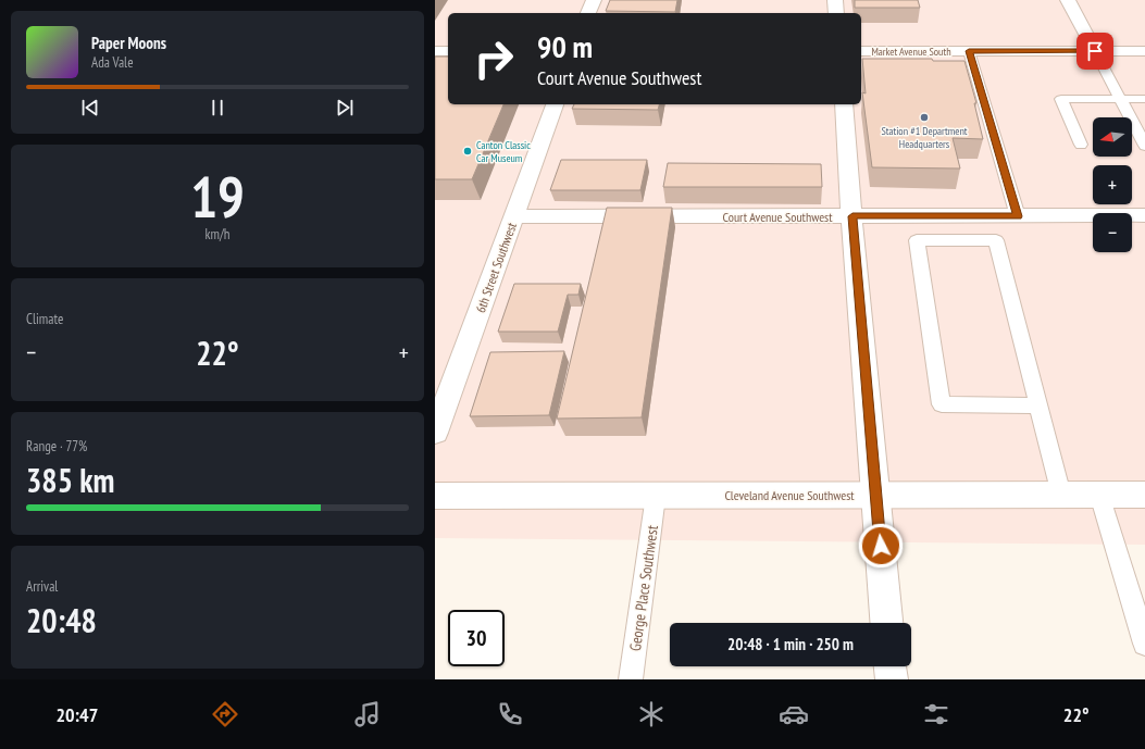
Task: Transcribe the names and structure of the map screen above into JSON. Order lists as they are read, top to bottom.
{
  "streets": {
    "street": [
      "Market Avenue South",
      "Court Avenue Southwest",
      "6th Street Southwest",
      "Cleveland Avenue Southwest"
    ],
    "lane": ["George Place Southwest"]
  },
  "crossings": [
    ["Court Avenue Southwest", "6th Street Southwest"],
    ["Cleveland Avenue Southwest", "George Place Southwest"]
  ],
  "places": ["Station #1 Department Headquarters", "Canton Classic Car Museum"],
  "north": "left",
  "page": {
    "turn": ["90 m", "Court Avenue Southwest"],
    "song": ["Paper Moons", "Ada Vale"],
    "map_buttons": ["+", "−"],
    "tile": [
      ["19", "km/h"],
      "Climate",
      ["Range · 77%", "385 km"],
      ["Arrival", "20:48"]
    ],
    "heat": ["−", "22°", "+"],
    "limit": "30",
    "trip": "20:48 · 1 min · 250 m",
    "tabs": ["20:47", "22°"]
  }
}
